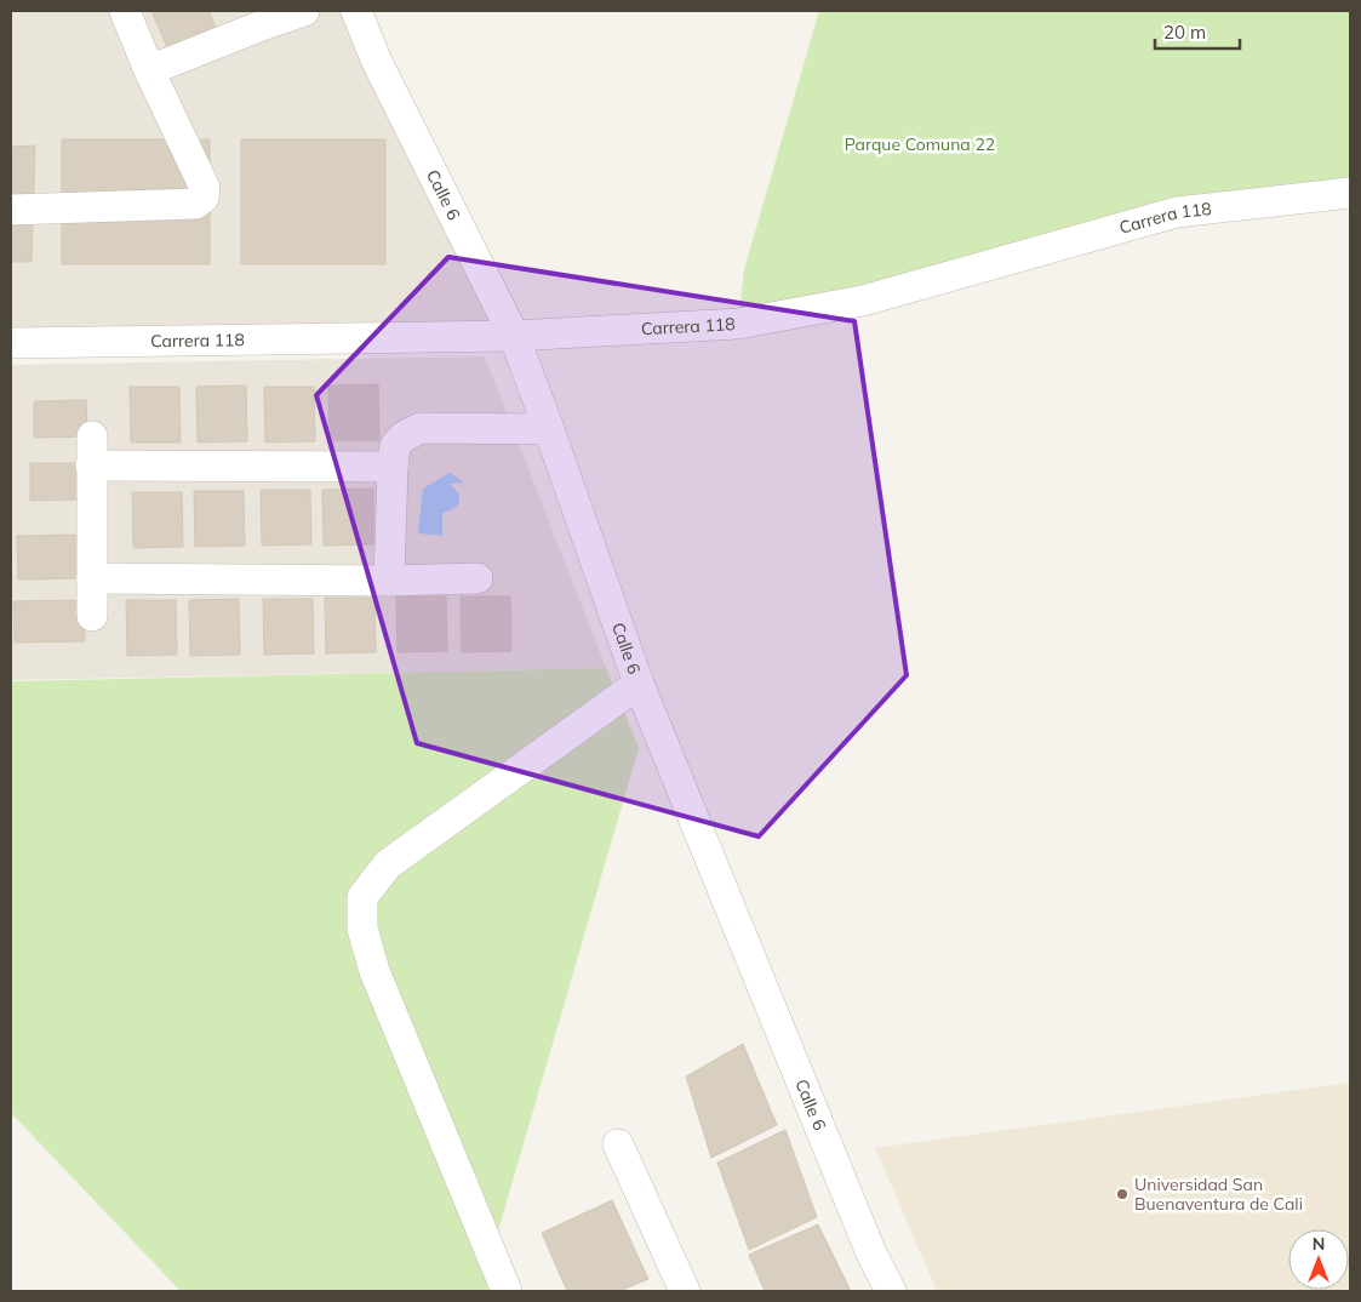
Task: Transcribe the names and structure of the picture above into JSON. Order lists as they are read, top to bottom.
{
  "streets": {
    "street": ["Calle 6", "Carrera 118"]
  },
  "crossings": [
    ["Calle 6", "Carrera 118"]
  ],
  "parks": ["Parque Comuna 22"],
  "places": ["Universidad San Buenaventura de Cali"],
  "scale_bar": "20 m",
  "north": "top"
}
